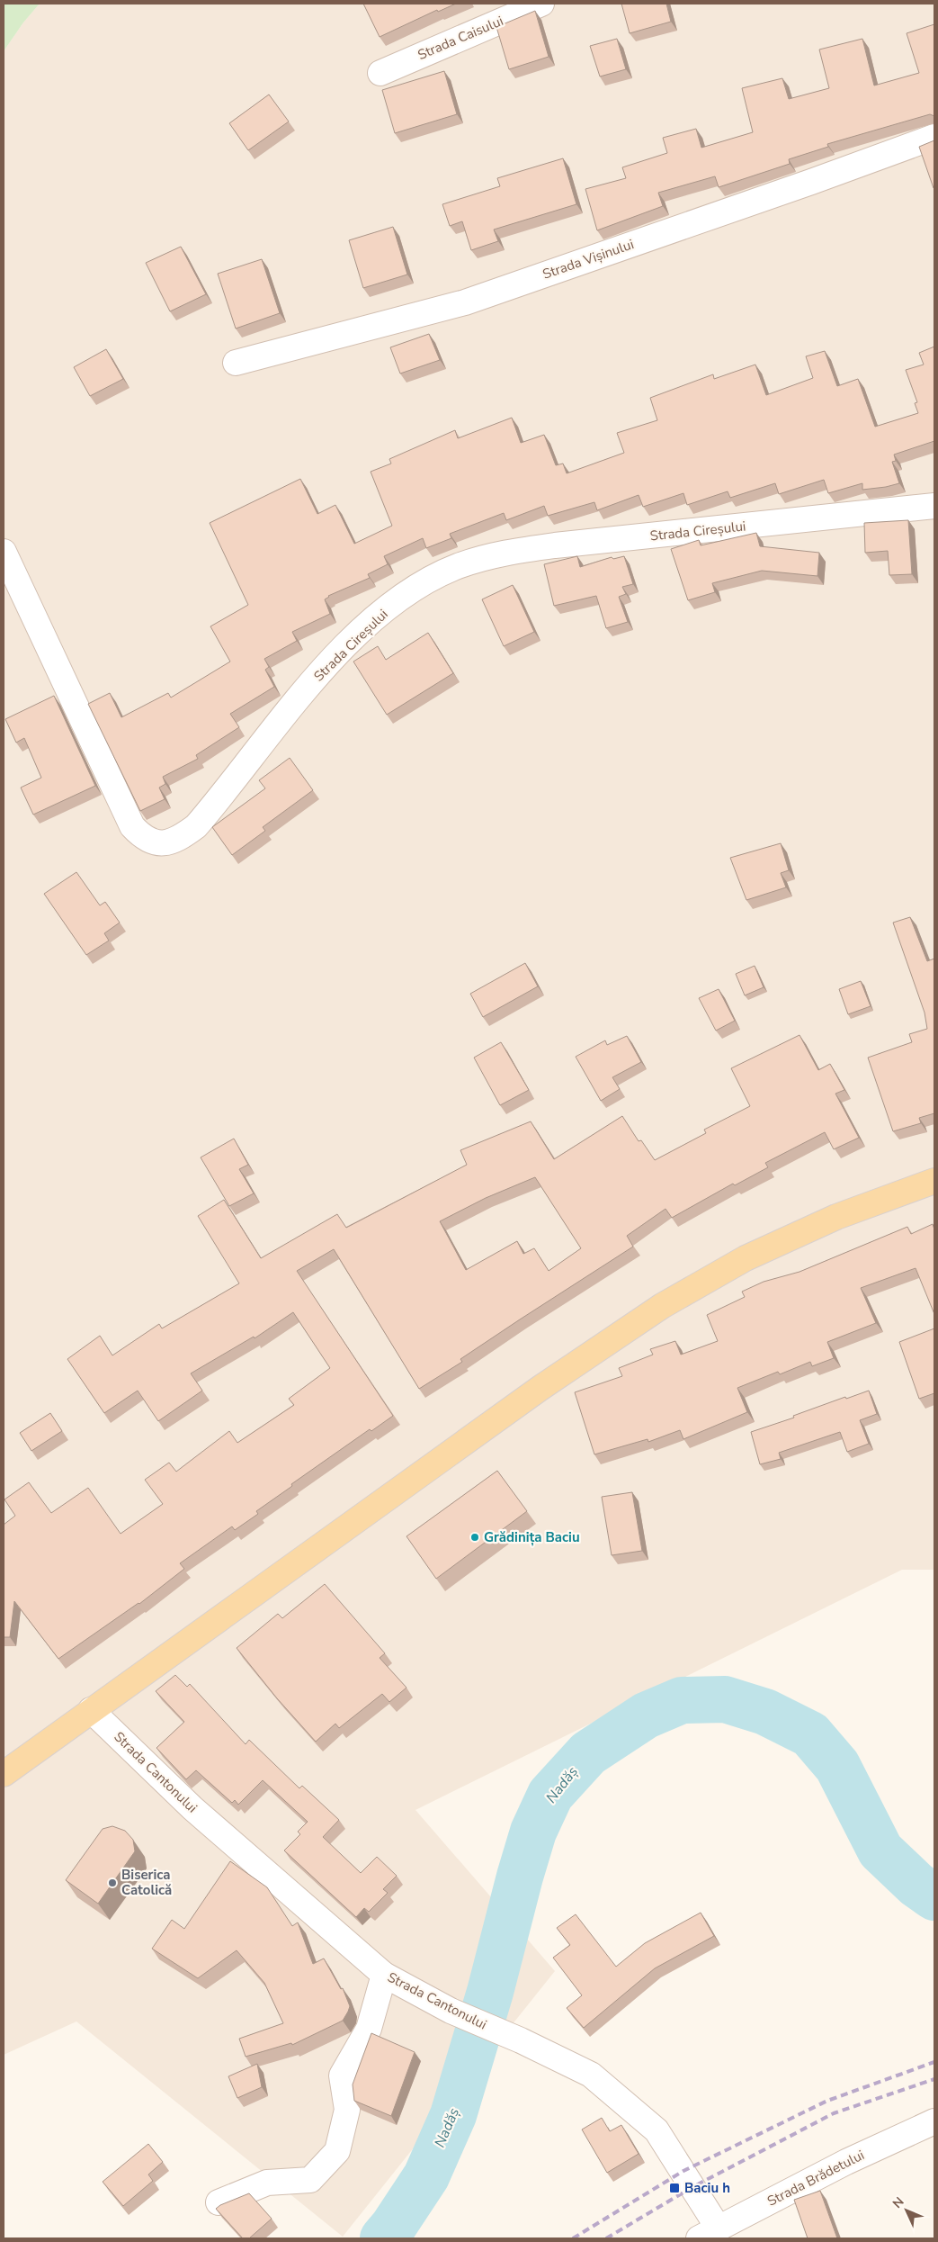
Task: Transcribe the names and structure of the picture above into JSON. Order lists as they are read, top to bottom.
{
  "streets": {
    "street": [
      "Strada Caisului",
      "Strada Vișinului",
      "Strada Cireșului",
      "Strada Cantonului",
      "Strada Brădetului"
    ]
  },
  "crossings": [
    ["Strada Cantonului", "Strada Brădetului"]
  ],
  "water": ["Nadăș"],
  "places": {
    "other": ["Grădinița Baciu", "Biserica Catolică"],
    "transit": ["Baciu h"]
  },
  "north": "top left"
}
